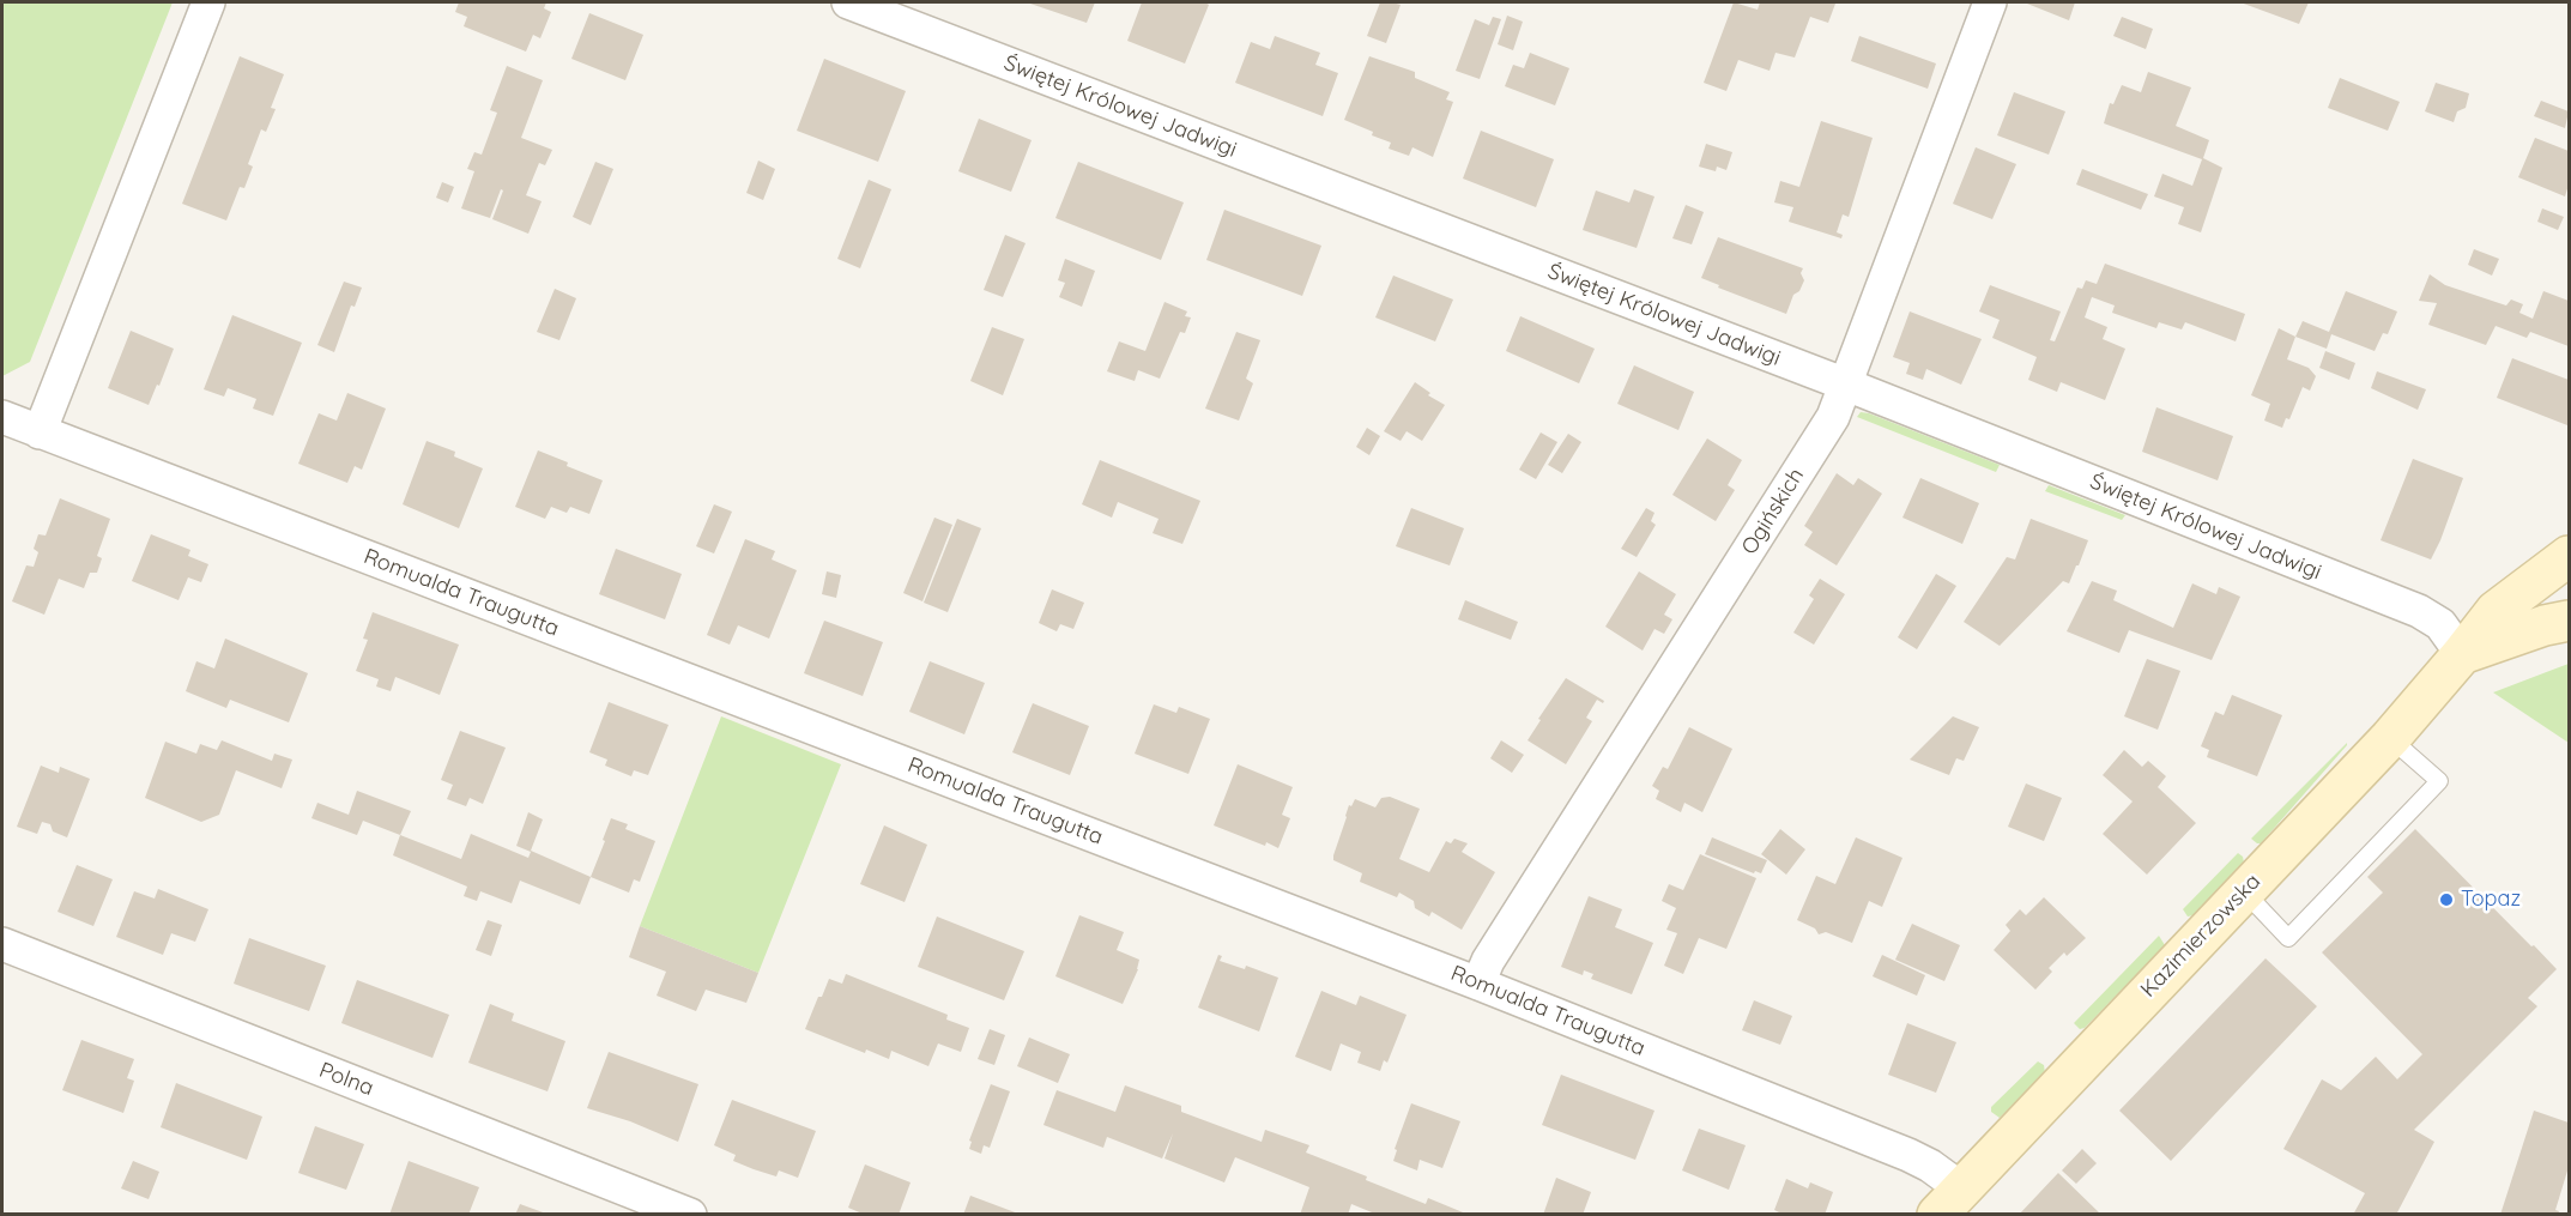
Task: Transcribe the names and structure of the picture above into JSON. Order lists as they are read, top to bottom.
{
  "streets": {
    "main road": ["Kazimierzowska"],
    "street": [
      "Świętej Królowej Jadwigi",
      "Ogińskich",
      "Romualda Traugutta",
      "Polna"
    ]
  },
  "crossings": [
    ["Świętej Królowej Jadwigi", "Ogińskich"],
    ["Świętej Królowej Jadwigi", "Kazimierzowska"],
    ["Ogińskich", "Romualda Traugutta"],
    ["Romualda Traugutta", "Kazimierzowska"]
  ],
  "places": ["Topaz"]
}
